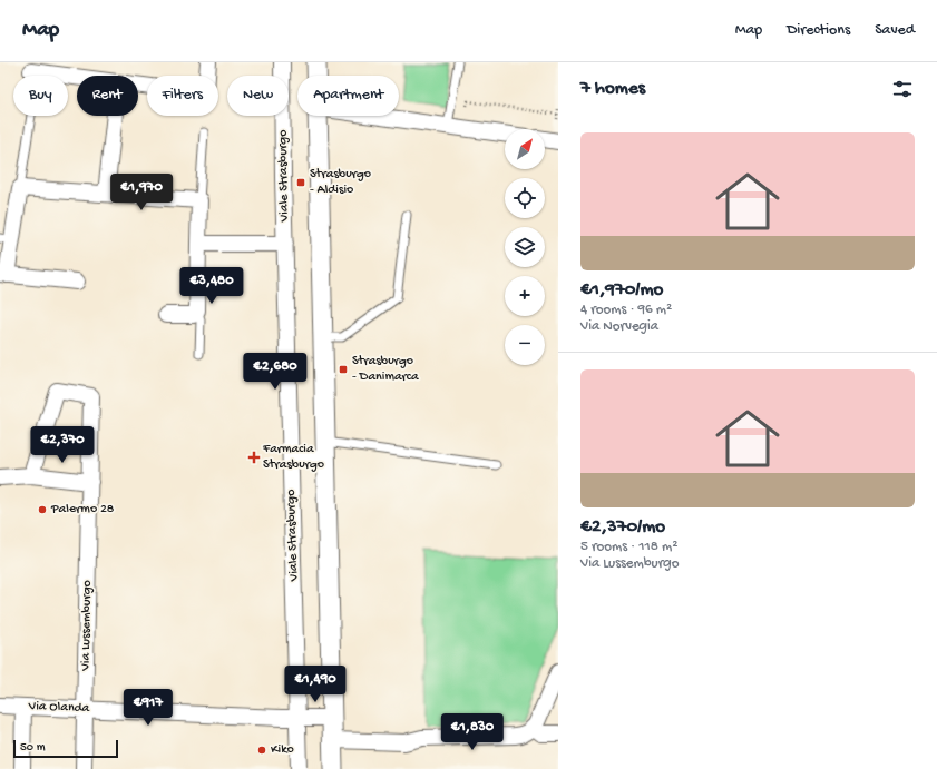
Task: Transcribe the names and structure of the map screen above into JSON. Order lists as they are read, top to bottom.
{
  "streets": {
    "street": ["Viale Strasburgo", "Via Lussemburgo", "Via Olanda"]
  },
  "crossings": [
    ["Viale Strasburgo", "Via Olanda"],
    ["Via Lussemburgo", "Via Olanda"]
  ],
  "places": {
    "transit": ["Strasburgo - Aldisio", "Strasburgo - Danimarca"],
    "health": ["Farmacia Strasburgo"],
    "other": ["Palermo 28", "Kiko"]
  },
  "scale_bar": "50 m",
  "north": "top right",
  "page": {
    "header": "Map",
    "nav": ["Map", "Directions", "Saved"],
    "heading": "7 homes",
    "chip": [
      "Buy",
      "Rent",
      "Filters",
      "New",
      "Apartment"
    ],
    "list": [
      {
        "name": "€1,970/mo",
        "note": "4 rooms · 96 m² · Via Norvegia"
      },
      {
        "name": "€2,370/mo",
        "note": "5 rooms · 118 m² · Via Lussemburgo"
      }
    ],
    "map_buttons": ["+", "−"],
    "price": [
      "€1,970",
      "€3,480",
      "€2,680",
      "€2,370",
      "€1,490",
      "€917",
      "€1,830"
    ],
    "scale": "50 m"
  }
}
